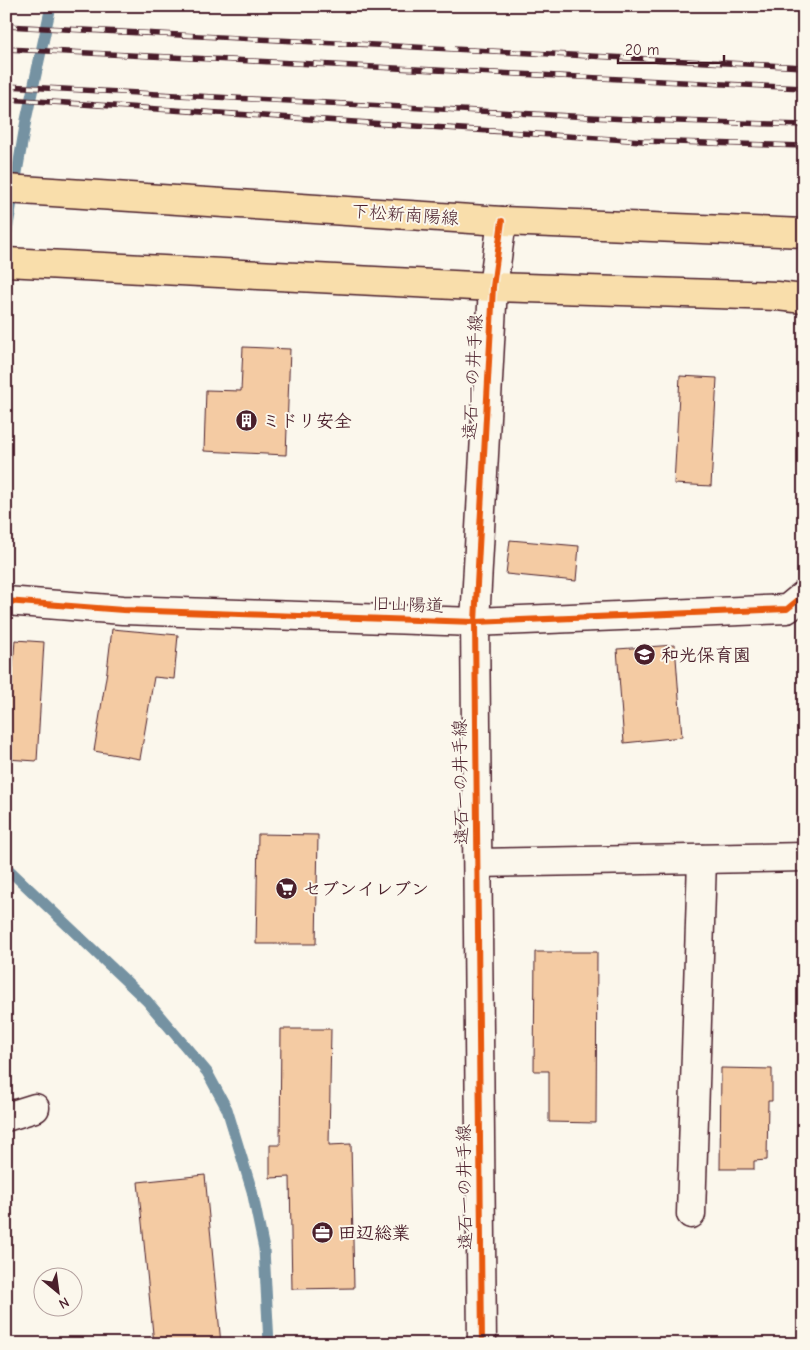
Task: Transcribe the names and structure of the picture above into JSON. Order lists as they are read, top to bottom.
{
  "streets": {
    "main road": ["下松新南陽線"],
    "street": ["遠石一の井手線", "旧山陽道"]
  },
  "crossings": [
    ["下松新南陽線", "遠石一の井手線"],
    ["遠石一の井手線", "旧山陽道"]
  ],
  "places": {
    "building": ["ミドリ安全"],
    "school or university": ["和光保育園"],
    "supermarket": ["セブンイレブン"],
    "office": ["田辺総業"]
  },
  "scale_bar": "20 m",
  "north": "bottom right"
}
